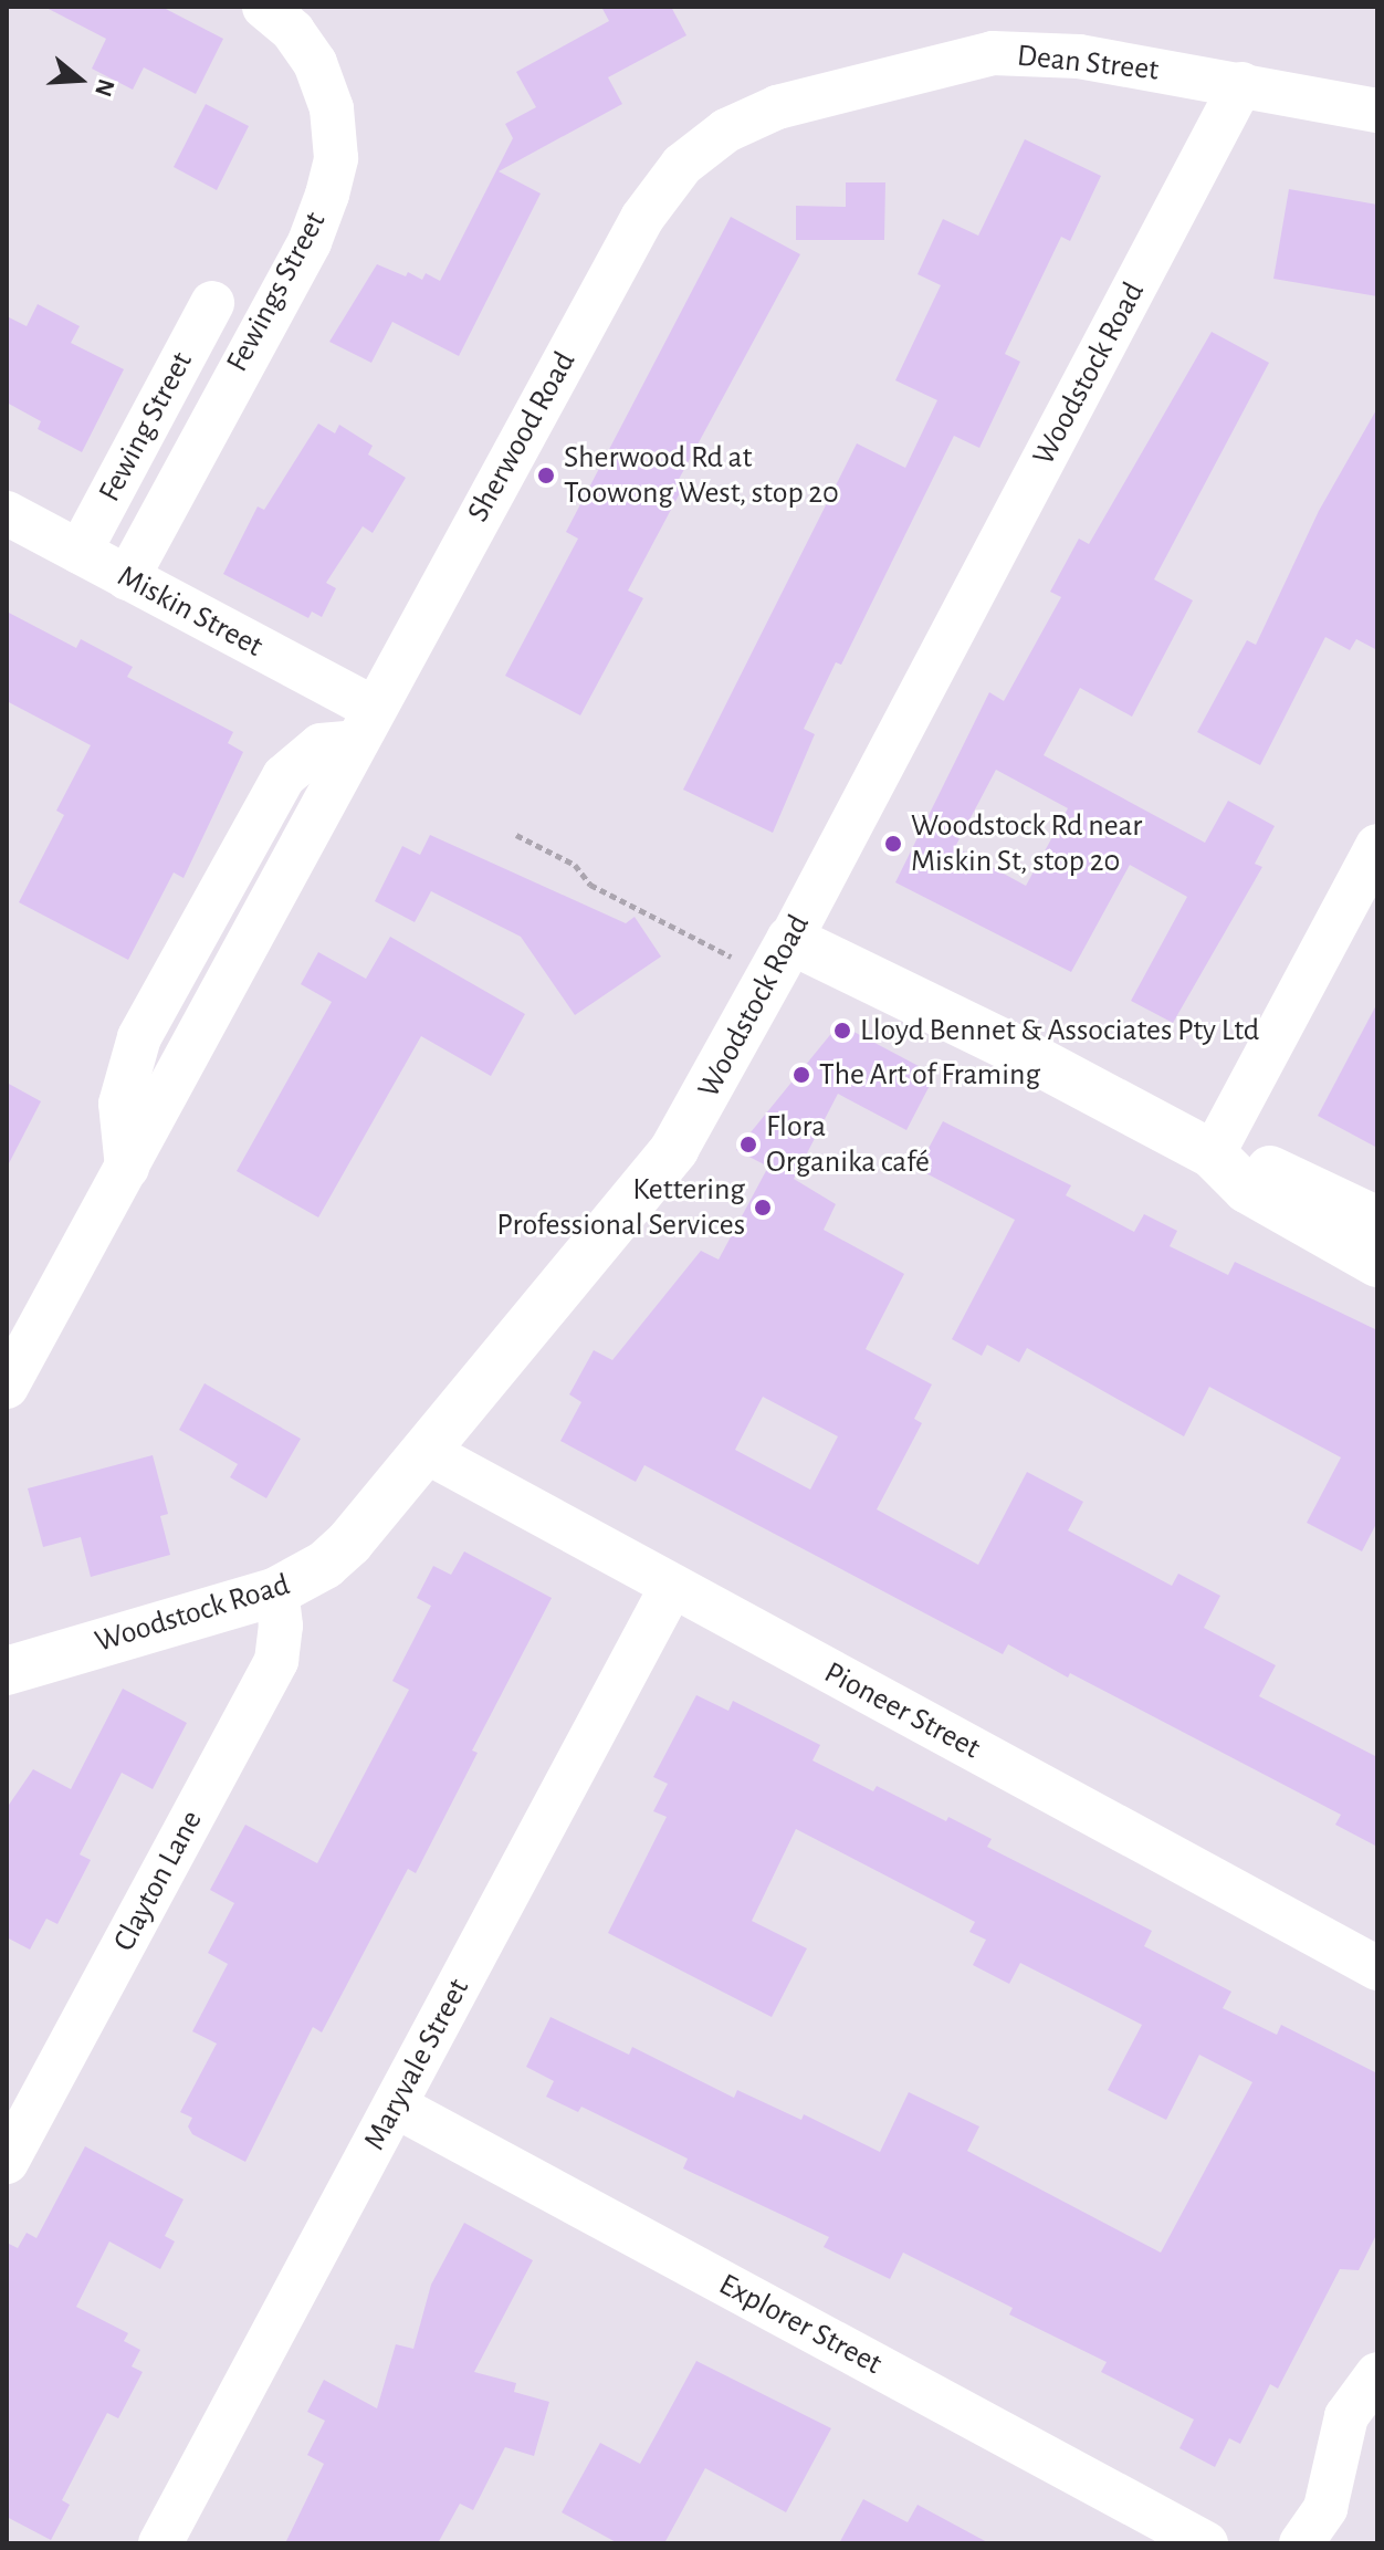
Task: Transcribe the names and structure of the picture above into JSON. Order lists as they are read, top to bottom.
{
  "streets": {
    "main road": ["Woodstock Road"],
    "street": [
      "Dean Street",
      "Fewings Street",
      "Fewing Street",
      "Sherwood Road",
      "Miskin Street",
      "Pioneer Street",
      "Clayton Lane",
      "Maryvale Street",
      "Explorer Street"
    ]
  },
  "crossings": [
    ["Dean Street", "Woodstock Road"],
    ["Dean Street", "Sherwood Road"],
    ["Fewings Street", "Miskin Street"],
    ["Woodstock Road", "Pioneer Street"],
    ["Woodstock Road", "Clayton Lane"],
    ["Fewing Street", "Miskin Street"],
    ["Sherwood Road", "Miskin Street"],
    ["Pioneer Street", "Maryvale Street"],
    ["Maryvale Street", "Explorer Street"]
  ],
  "places": [
    "Sherwood Rd at Toowong West, stop 20",
    "Woodstock Rd near Miskin St, stop 20",
    "Lloyd Bennet & Associates Pty Ltd",
    "The Art of Framing",
    "Flora Organika café",
    "Kettering Professional Services"
  ],
  "north": "right"
}
